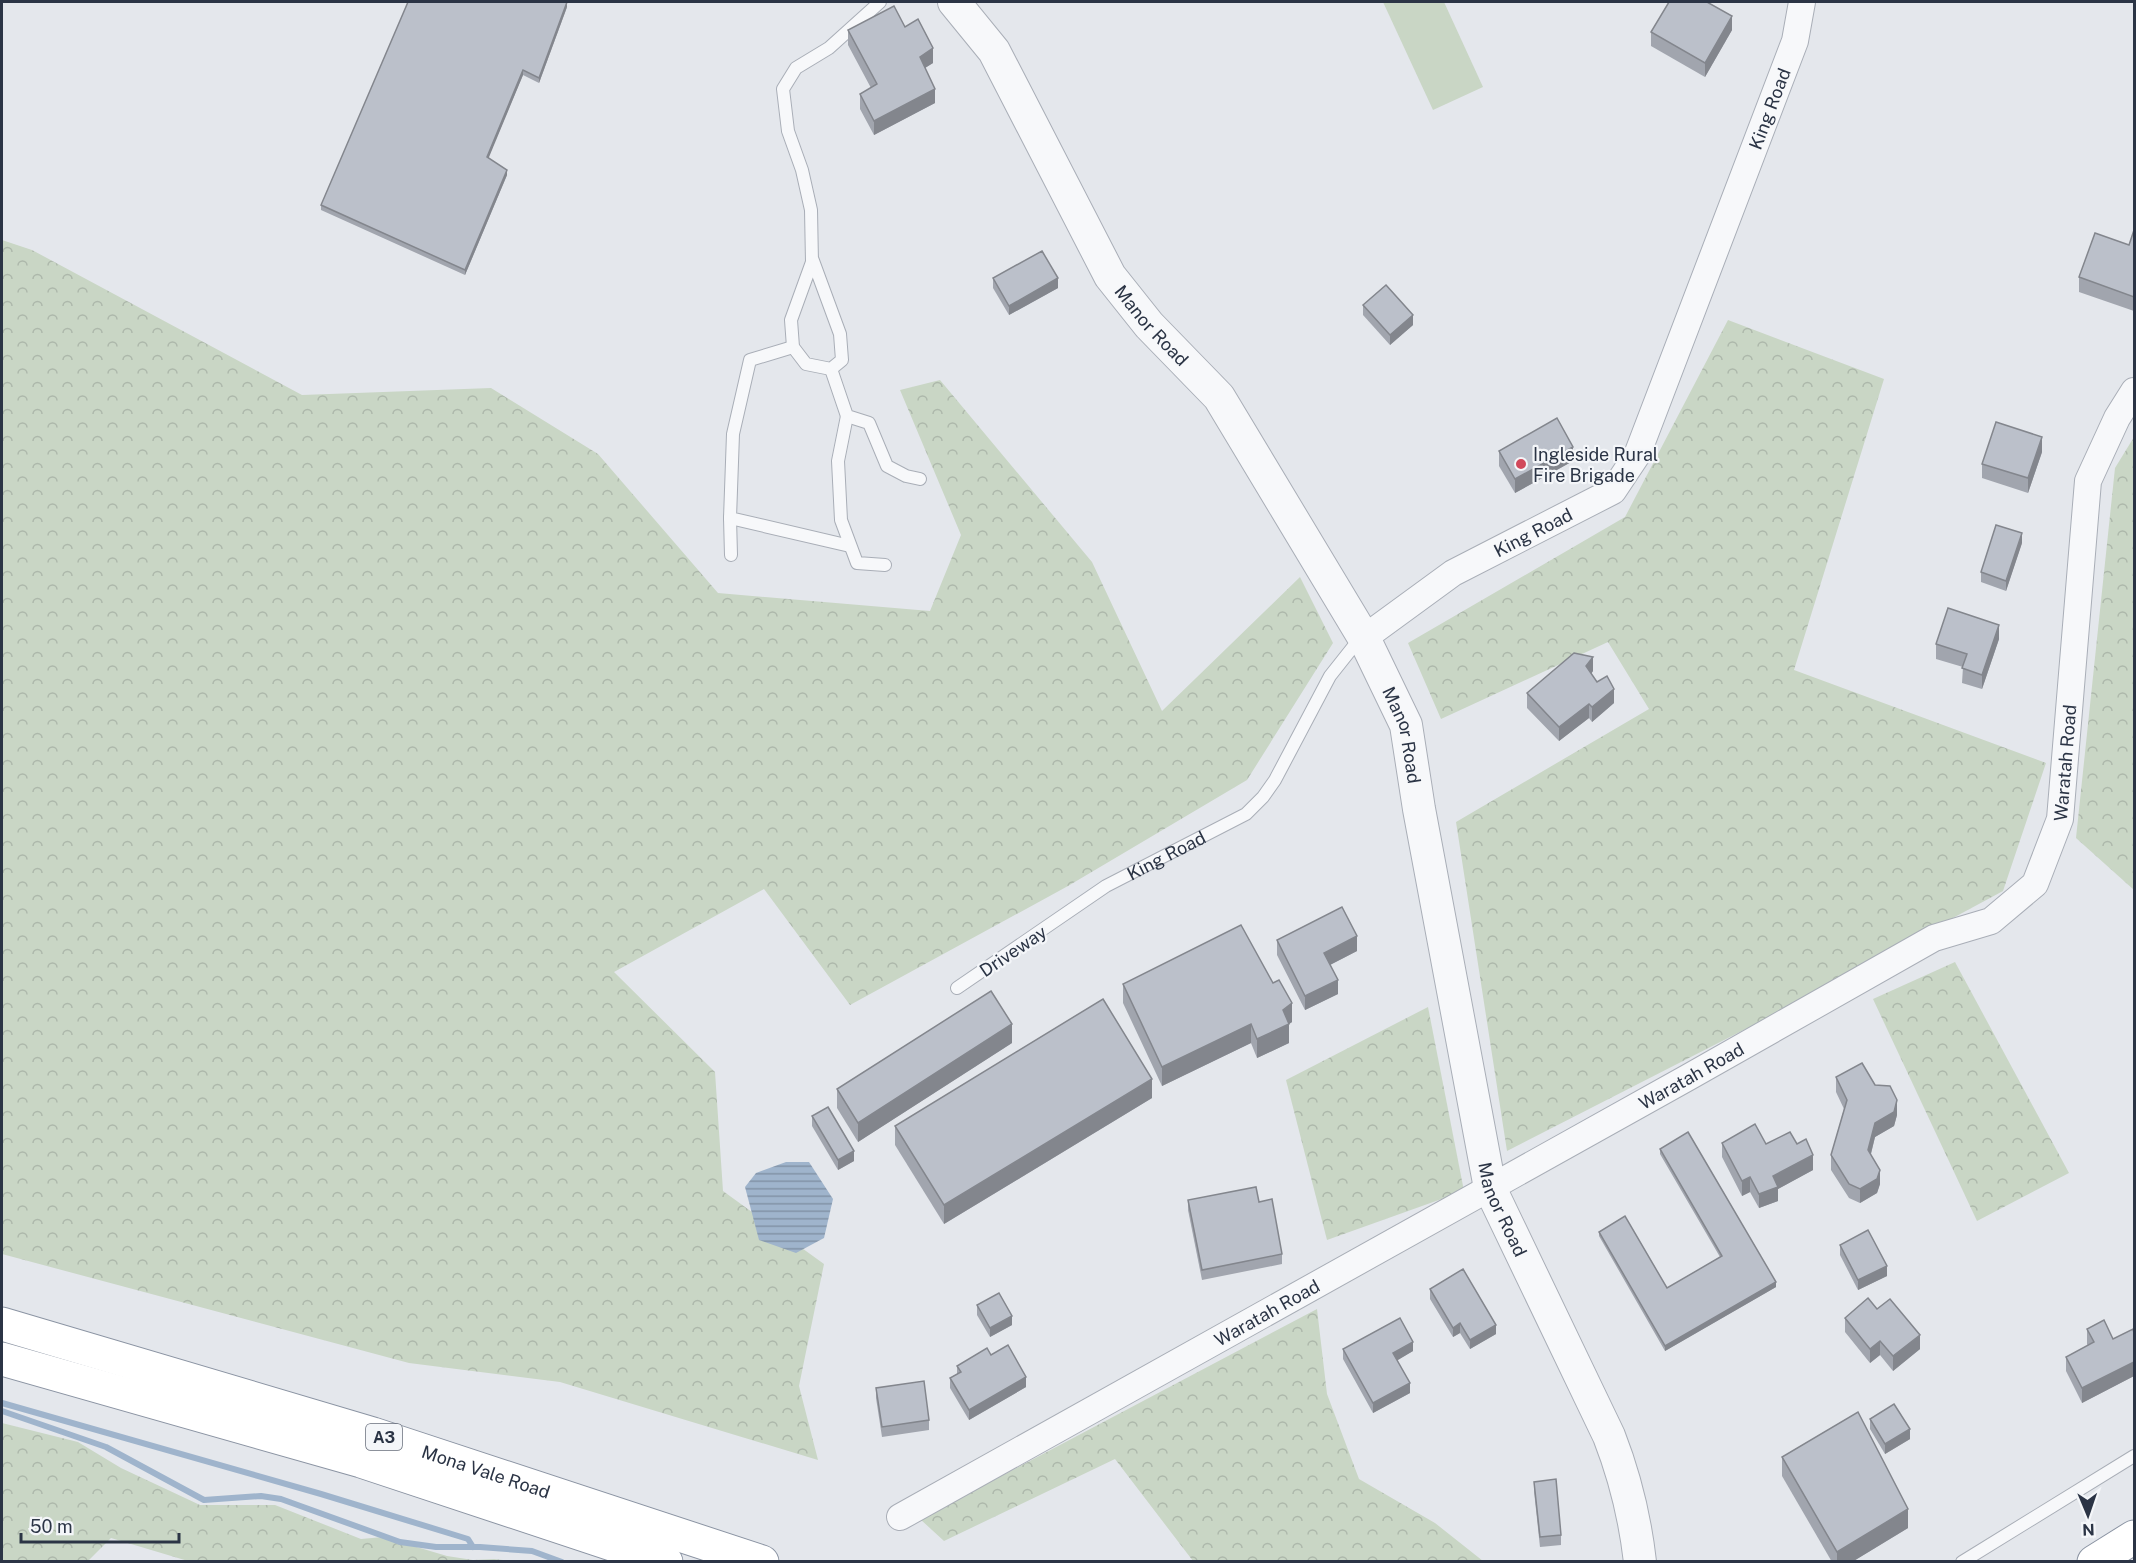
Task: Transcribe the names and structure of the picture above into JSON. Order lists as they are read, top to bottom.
{
  "streets": {
    "highway": ["A3", "Mona Vale Road"],
    "street": ["King Road", "Manor Road", "Waratah Road"],
    "lane": ["Driveway"]
  },
  "crossings": [
    ["King Road", "Manor Road"],
    ["King Road", "Driveway"],
    ["Manor Road", "Waratah Road"]
  ],
  "places": ["Ingleside Rural Fire Brigade"],
  "scale_bar": "50 m",
  "north": "bottom"
}
